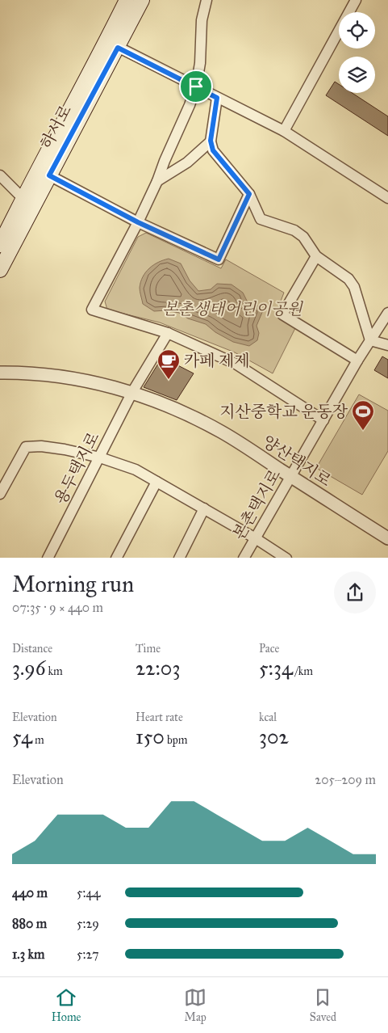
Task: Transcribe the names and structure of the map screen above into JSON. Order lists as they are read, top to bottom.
{
  "streets": {
    "main road": ["하서로"],
    "street": ["양산택지로", "용두택지로", "본촌택지로"]
  },
  "crossings": [
    ["양산택지로", "용두택지로"],
    ["양산택지로", "본촌택지로"]
  ],
  "parks": ["본촌생태어린이공원"],
  "places": {
    "cafe": ["카페 제제"],
    "sports": ["지산중학교 운동장"]
  },
  "page": {
    "heading": ["Morning run", "07:35 · 9 × 440 m"],
    "stats": [
      ["Distance", "3.96 km"],
      ["Time", "22:03"],
      ["Pace", "5:34 /km"],
      ["Elevation", "54 m"],
      ["Heart rate", "150 bpm"],
      ["kcal", "302"]
    ],
    "chart": ["Elevation", "205–209 m"],
    "list": [
      {
        "name": "440 m",
        "note": "5:44"
      },
      {
        "name": "880 m",
        "note": "5:29"
      },
      {
        "name": "1.3 km",
        "note": "5:27"
      }
    ],
    "tabs": ["Home", "Map", "Saved"]
  }
}
